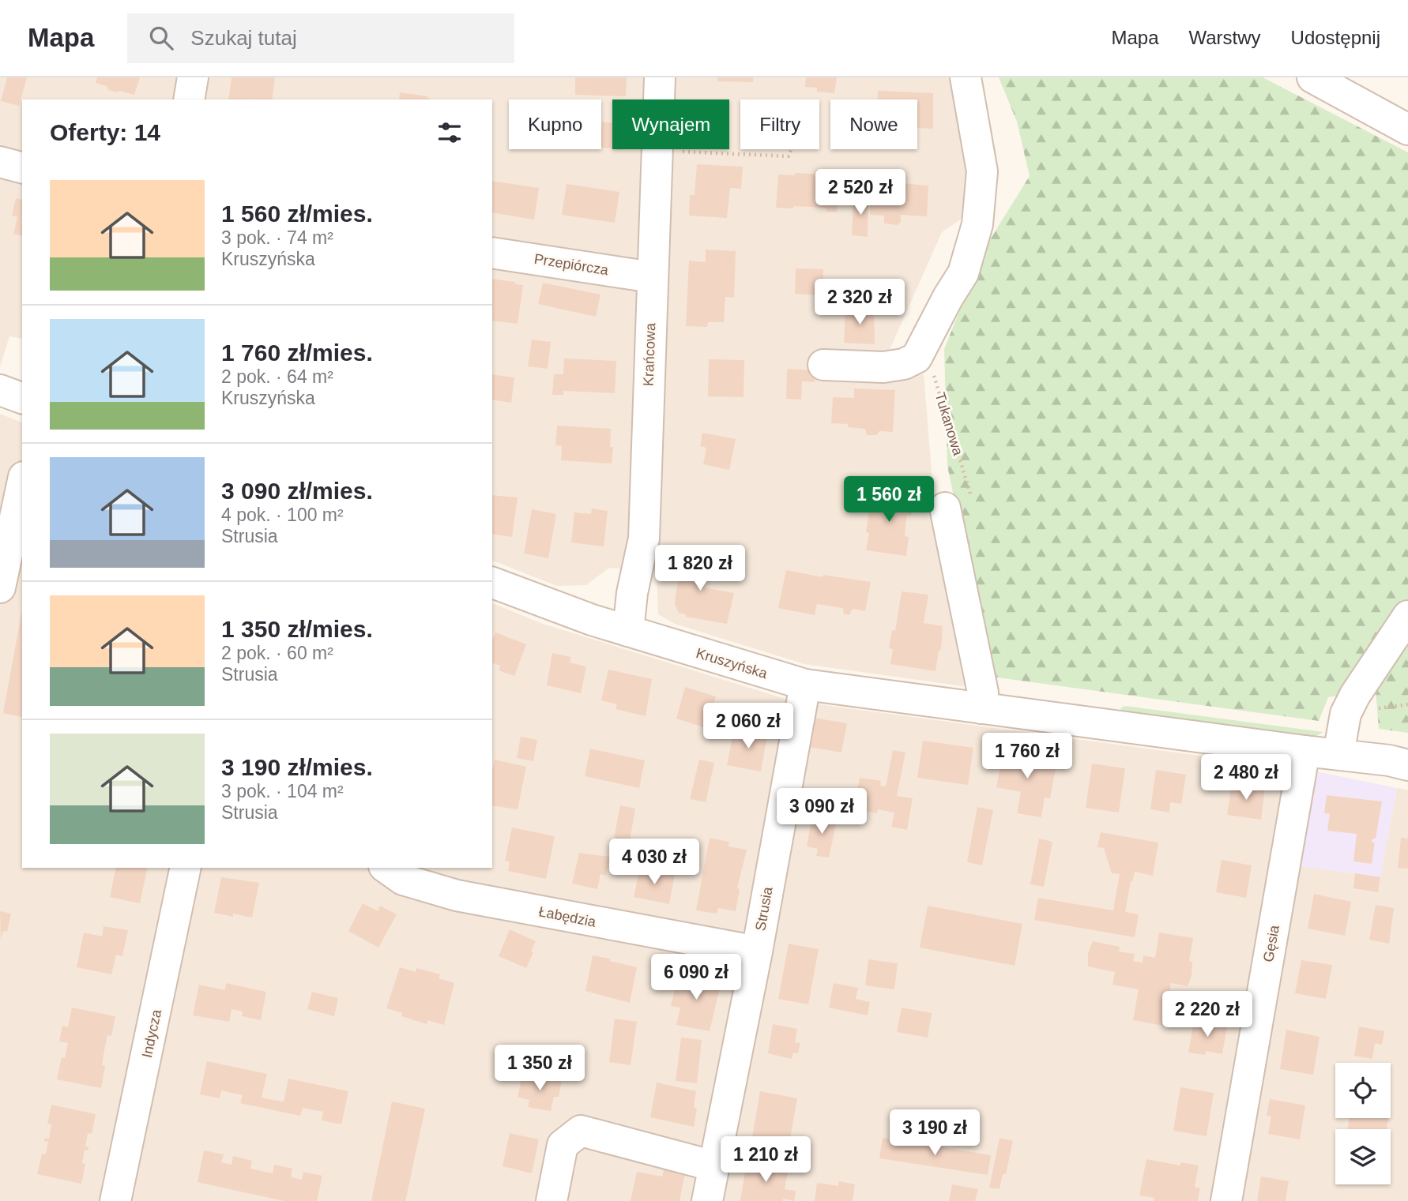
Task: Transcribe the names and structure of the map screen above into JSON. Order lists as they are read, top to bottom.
{
  "streets": {
    "street": [
      "Przepiórcza",
      "Krańcowa",
      "Kruszyńska",
      "Strusia",
      "Łabędzia",
      "Gęsia",
      "Indycza"
    ],
    "path": ["Tukanowa"]
  },
  "crossings": [
    ["Przepiórcza", "Krańcowa"],
    ["Krańcowa", "Kruszyńska"],
    ["Kruszyńska", "Strusia"],
    ["Kruszyńska", "Gęsia"],
    ["Strusia", "Łabędzia"]
  ],
  "page": {
    "header": "Mapa",
    "search": "Szukaj tutaj",
    "nav": ["Mapa", "Warstwy", "Udostępnij"],
    "chip": [
      "Kupno",
      "Wynajem",
      "Filtry",
      "Nowe"
    ],
    "heading": "Oferty: 14",
    "list": [
      {
        "name": "1 560 zł/mies.",
        "note": "3 pok. · 74 m² · Kruszyńska"
      },
      {
        "name": "1 760 zł/mies.",
        "note": "2 pok. · 64 m² · Kruszyńska"
      },
      {
        "name": "3 090 zł/mies.",
        "note": "4 pok. · 100 m² · Strusia"
      },
      {
        "name": "1 350 zł/mies.",
        "note": "2 pok. · 60 m² · Strusia"
      },
      {
        "name": "3 190 zł/mies.",
        "note": "3 pok. · 104 m² · Strusia"
      }
    ],
    "price": [
      "2 520 zł",
      "2 320 zł",
      "1 560 zł",
      "1 820 zł",
      "2 060 zł",
      "1 760 zł",
      "2 480 zł",
      "3 090 zł",
      "4 030 zł",
      "6 090 zł",
      "2 220 zł",
      "1 350 zł",
      "3 190 zł",
      "1 210 zł"
    ]
  }
}
